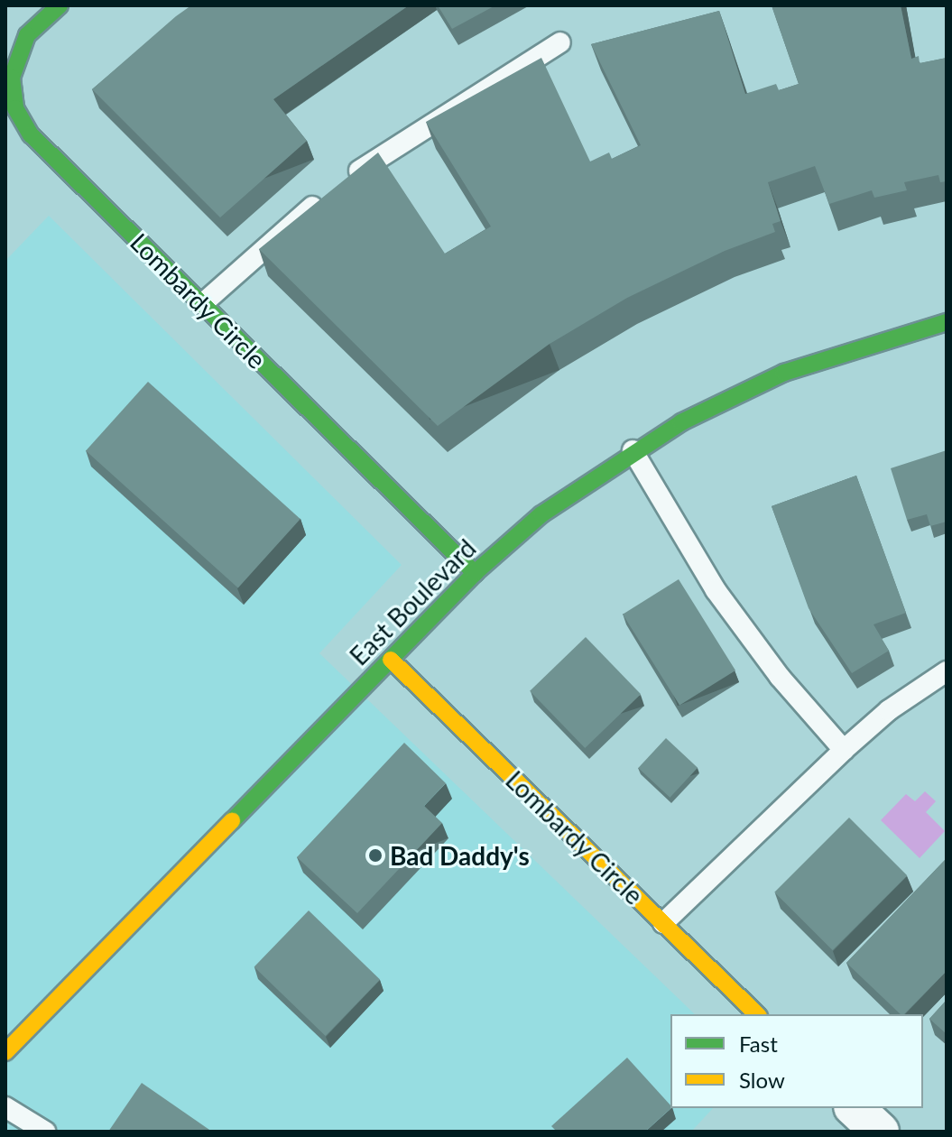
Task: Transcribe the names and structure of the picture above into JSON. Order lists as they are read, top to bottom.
{
  "streets": {
    "street": ["Lombardy Circle", "East Boulevard"]
  },
  "crossings": [
    ["Lombardy Circle", "East Boulevard"]
  ],
  "places": ["Bad Daddy's"],
  "legend": ["Fast", "Slow"]
}
